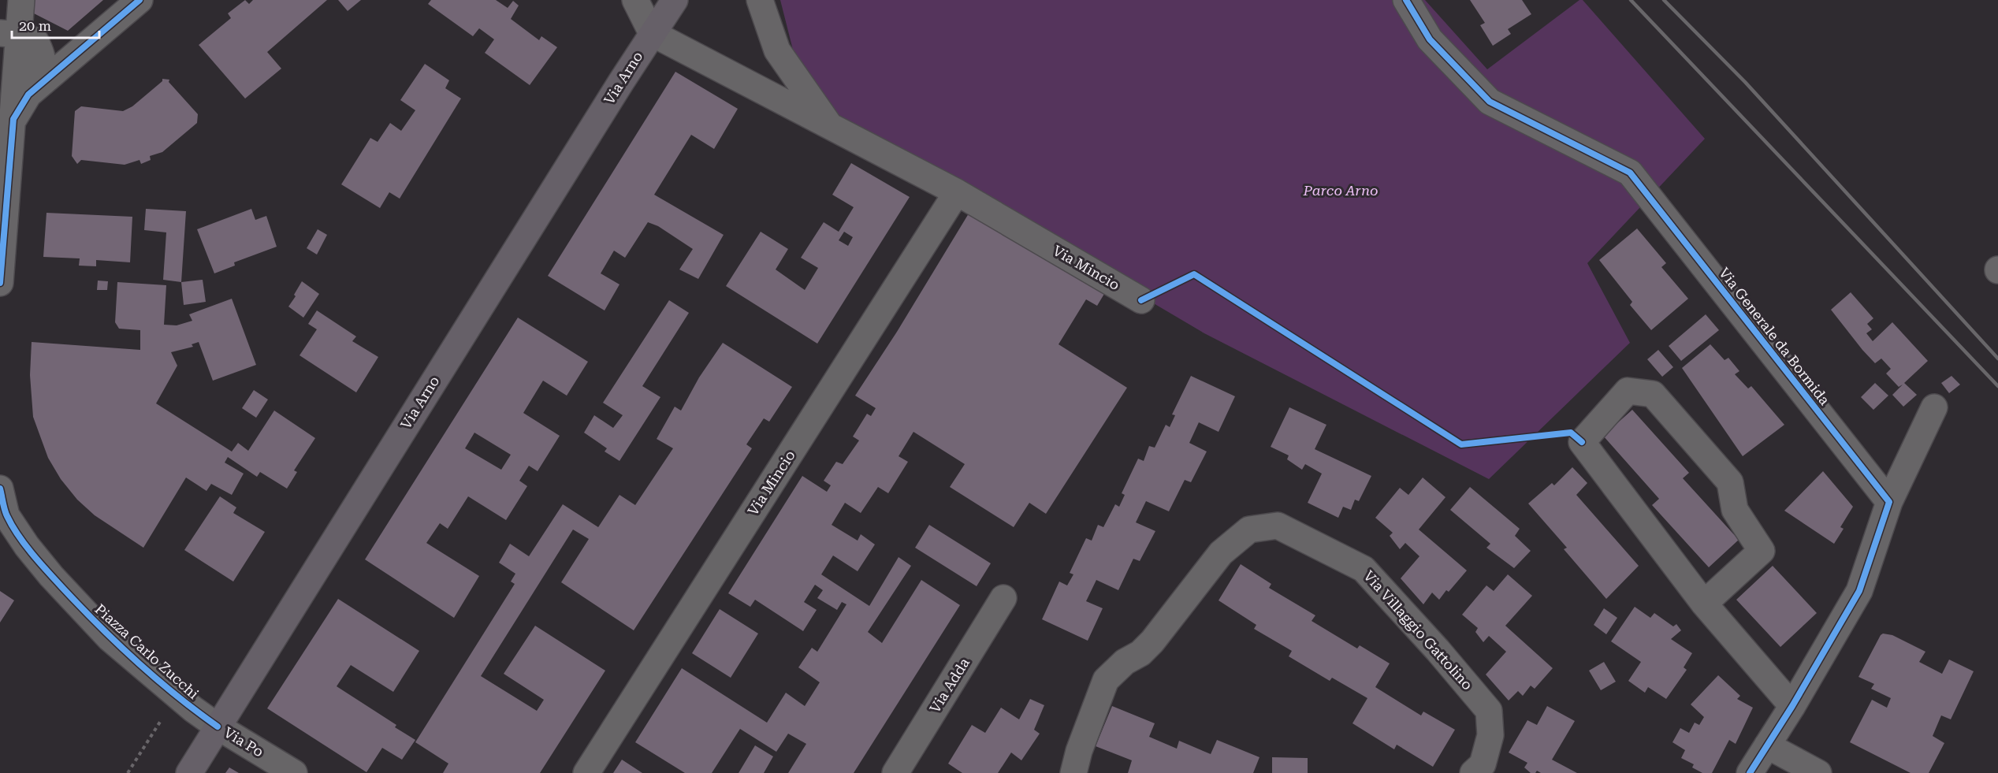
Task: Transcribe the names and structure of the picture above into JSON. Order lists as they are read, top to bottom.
{
  "streets": {
    "main road": ["Via Arno"],
    "street": [
      "Via Mincio",
      "Via Generale da Bormida",
      "Via Villaggio Gattolino",
      "Piazza Carlo Zucchi",
      "Via Adda",
      "Via Po"
    ]
  },
  "crossings": [
    ["Via Arno", "Piazza Carlo Zucchi"],
    ["Via Arno", "Via Po"],
    ["Piazza Carlo Zucchi", "Via Po"]
  ],
  "parks": ["Parco Arno"],
  "scale_bar": "20 m"
}
